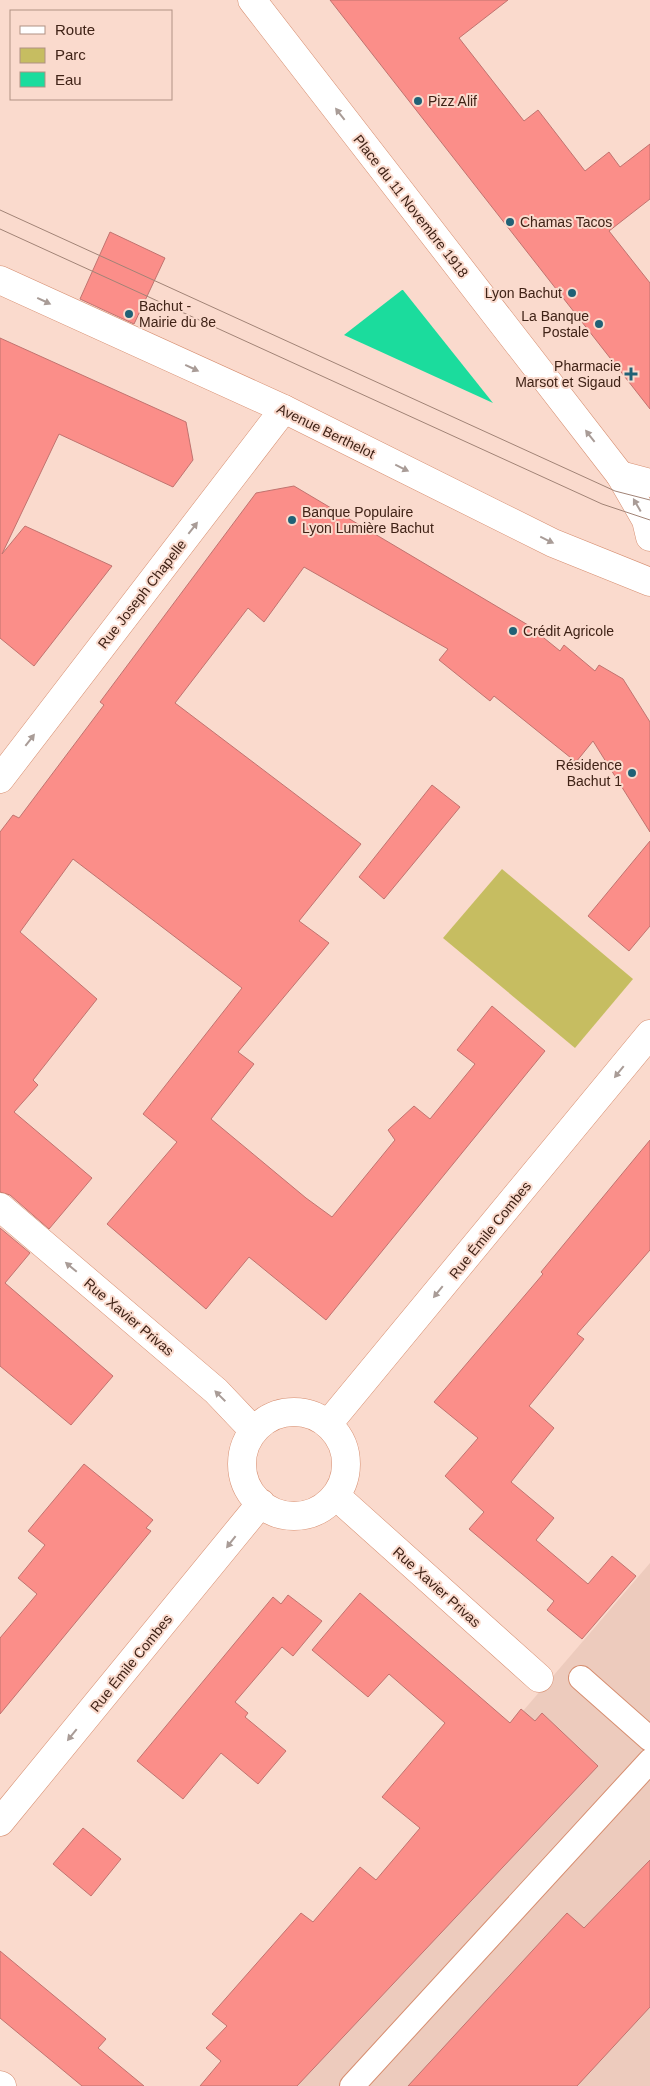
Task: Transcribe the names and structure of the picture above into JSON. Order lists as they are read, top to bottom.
{
  "streets": {
    "street": [
      "Place du 11 Novembre 1918",
      "Avenue Berthelot",
      "Rue Joseph Chapelle",
      "Rue Émile Combes",
      "Rue Xavier Privas"
    ]
  },
  "crossings": [
    ["Avenue Berthelot", "Rue Joseph Chapelle"],
    ["Rue Émile Combes", "Rue Xavier Privas"]
  ],
  "one_way": [
    "Place du 11 Novembre 1918",
    "Avenue Berthelot",
    "Rue Joseph Chapelle",
    "Rue Émile Combes",
    "Rue Xavier Privas"
  ],
  "places": {
    "other": [
      "Pizz Alif",
      "Chamas Tacos",
      "Lyon Bachut",
      "Bachut - Mairie du 8e",
      "La Banque Postale",
      "Banque Populaire Lyon Lumière Bachut",
      "Crédit Agricole",
      "Résidence Bachut 1"
    ],
    "health": ["Pharmacie Marsot et Sigaud"]
  },
  "legend": ["Route", "Parc", "Eau"]
}
